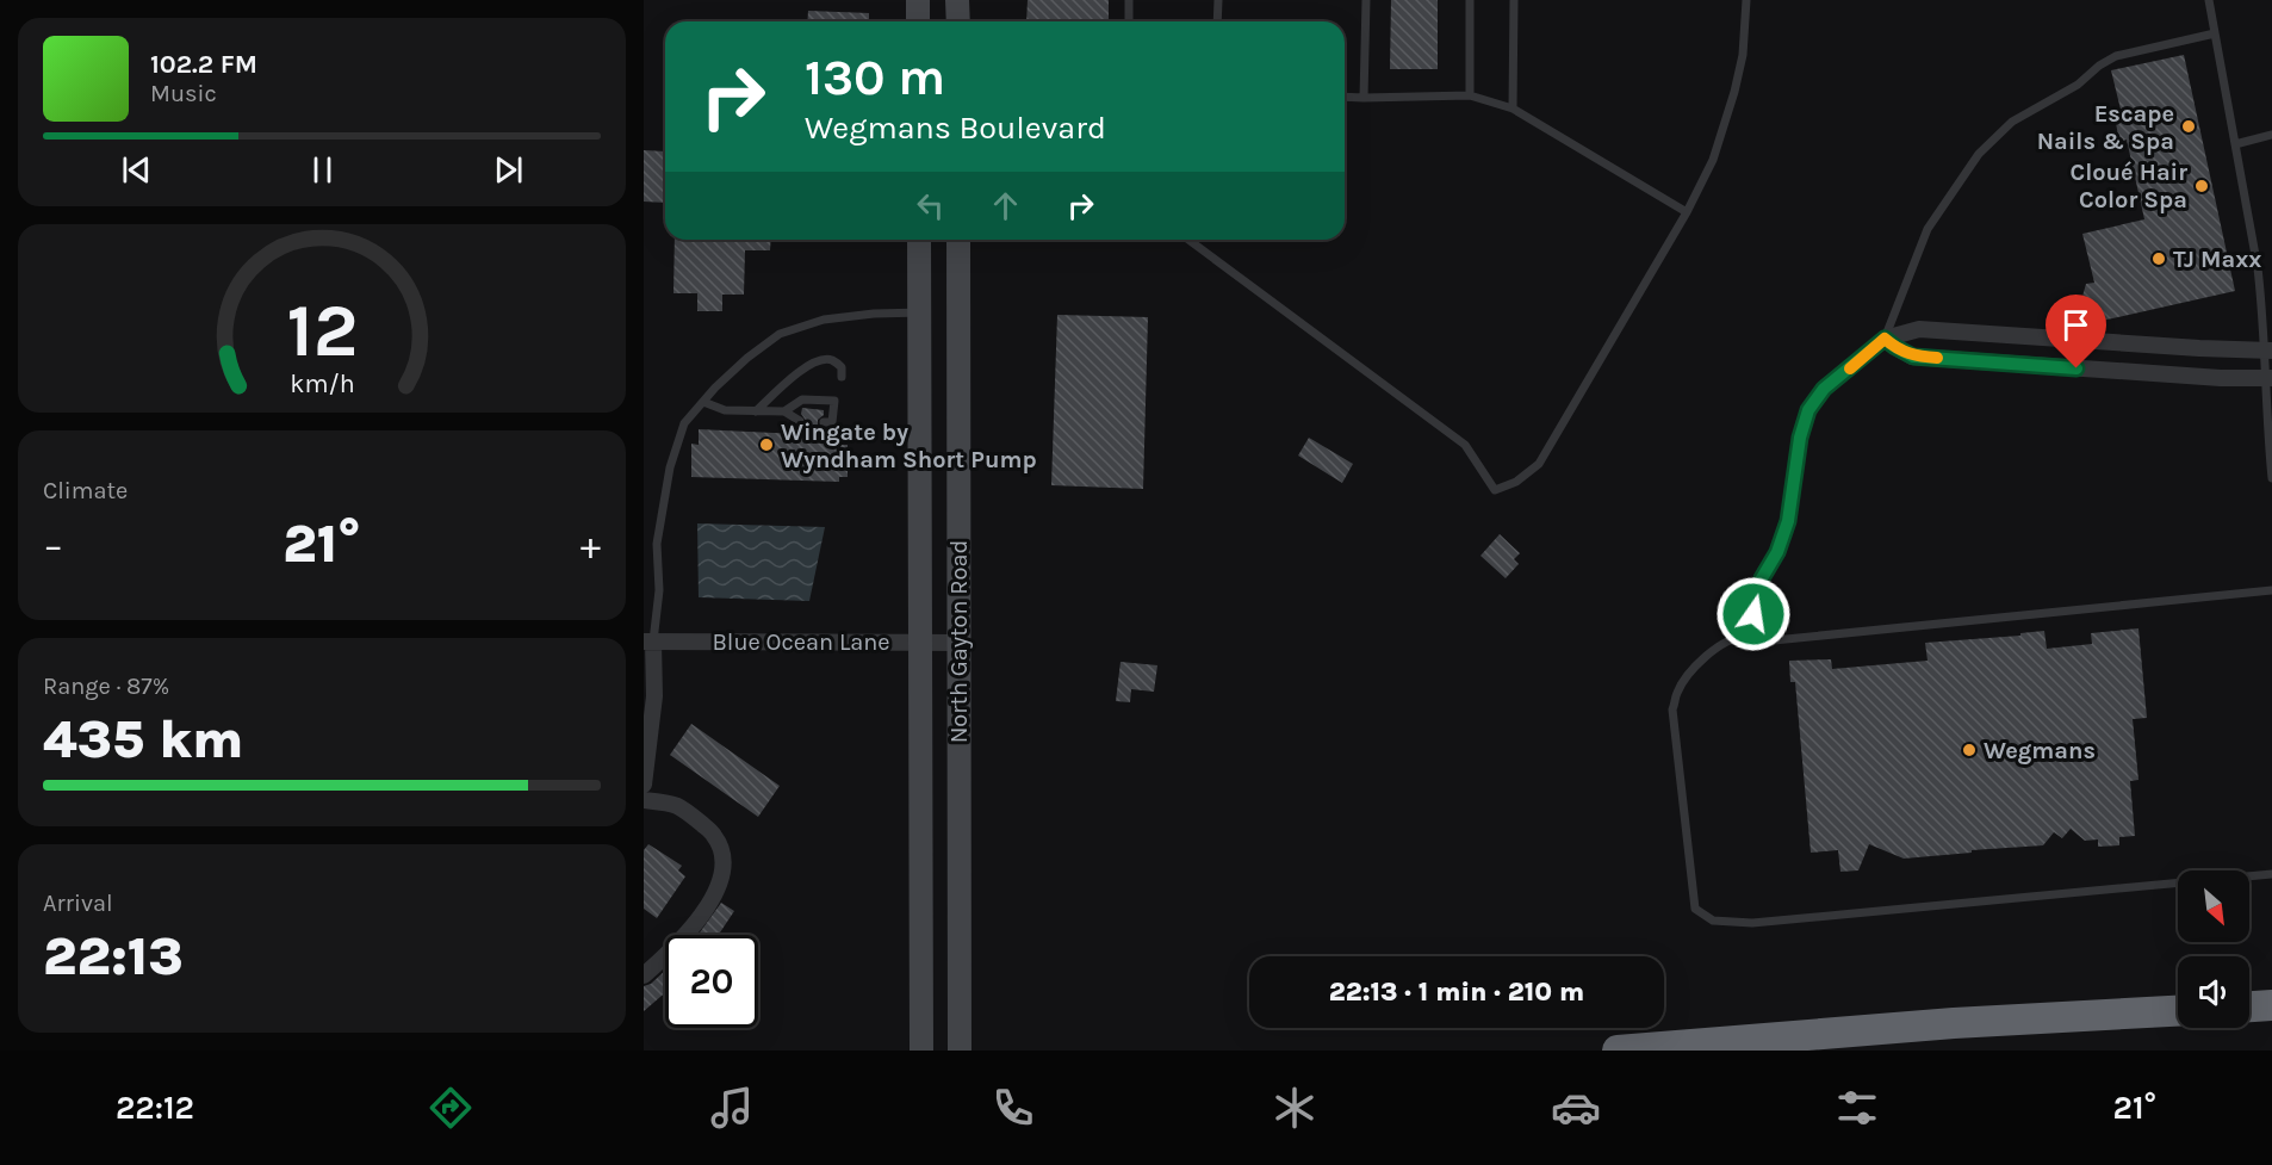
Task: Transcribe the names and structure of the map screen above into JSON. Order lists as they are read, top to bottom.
{
  "streets": {
    "main road": ["North Gayton Road"],
    "street": ["Blue Ocean Lane"]
  },
  "crossings": [
    ["Blue Ocean Lane", "North Gayton Road"]
  ],
  "places": [
    "Escape Nails & Spa",
    "Cloué Hair Color Spa",
    "TJ Maxx",
    "Wingate by Wyndham Short Pump",
    "Wegmans"
  ],
  "north": "bottom right",
  "page": {
    "turn": ["130 m", "Wegmans Boulevard"],
    "song": ["102.2 FM", "Music"],
    "tile": [
      "Climate",
      ["Range · 87%", "435 km"],
      ["Arrival", "22:13"]
    ],
    "heat": ["−", "21°", "+"],
    "limit": "20",
    "trip": "22:13 · 1 min · 210 m",
    "tabs": ["22:12", "21°"],
    "gauge": ["12", "km/h"]
  }
}
